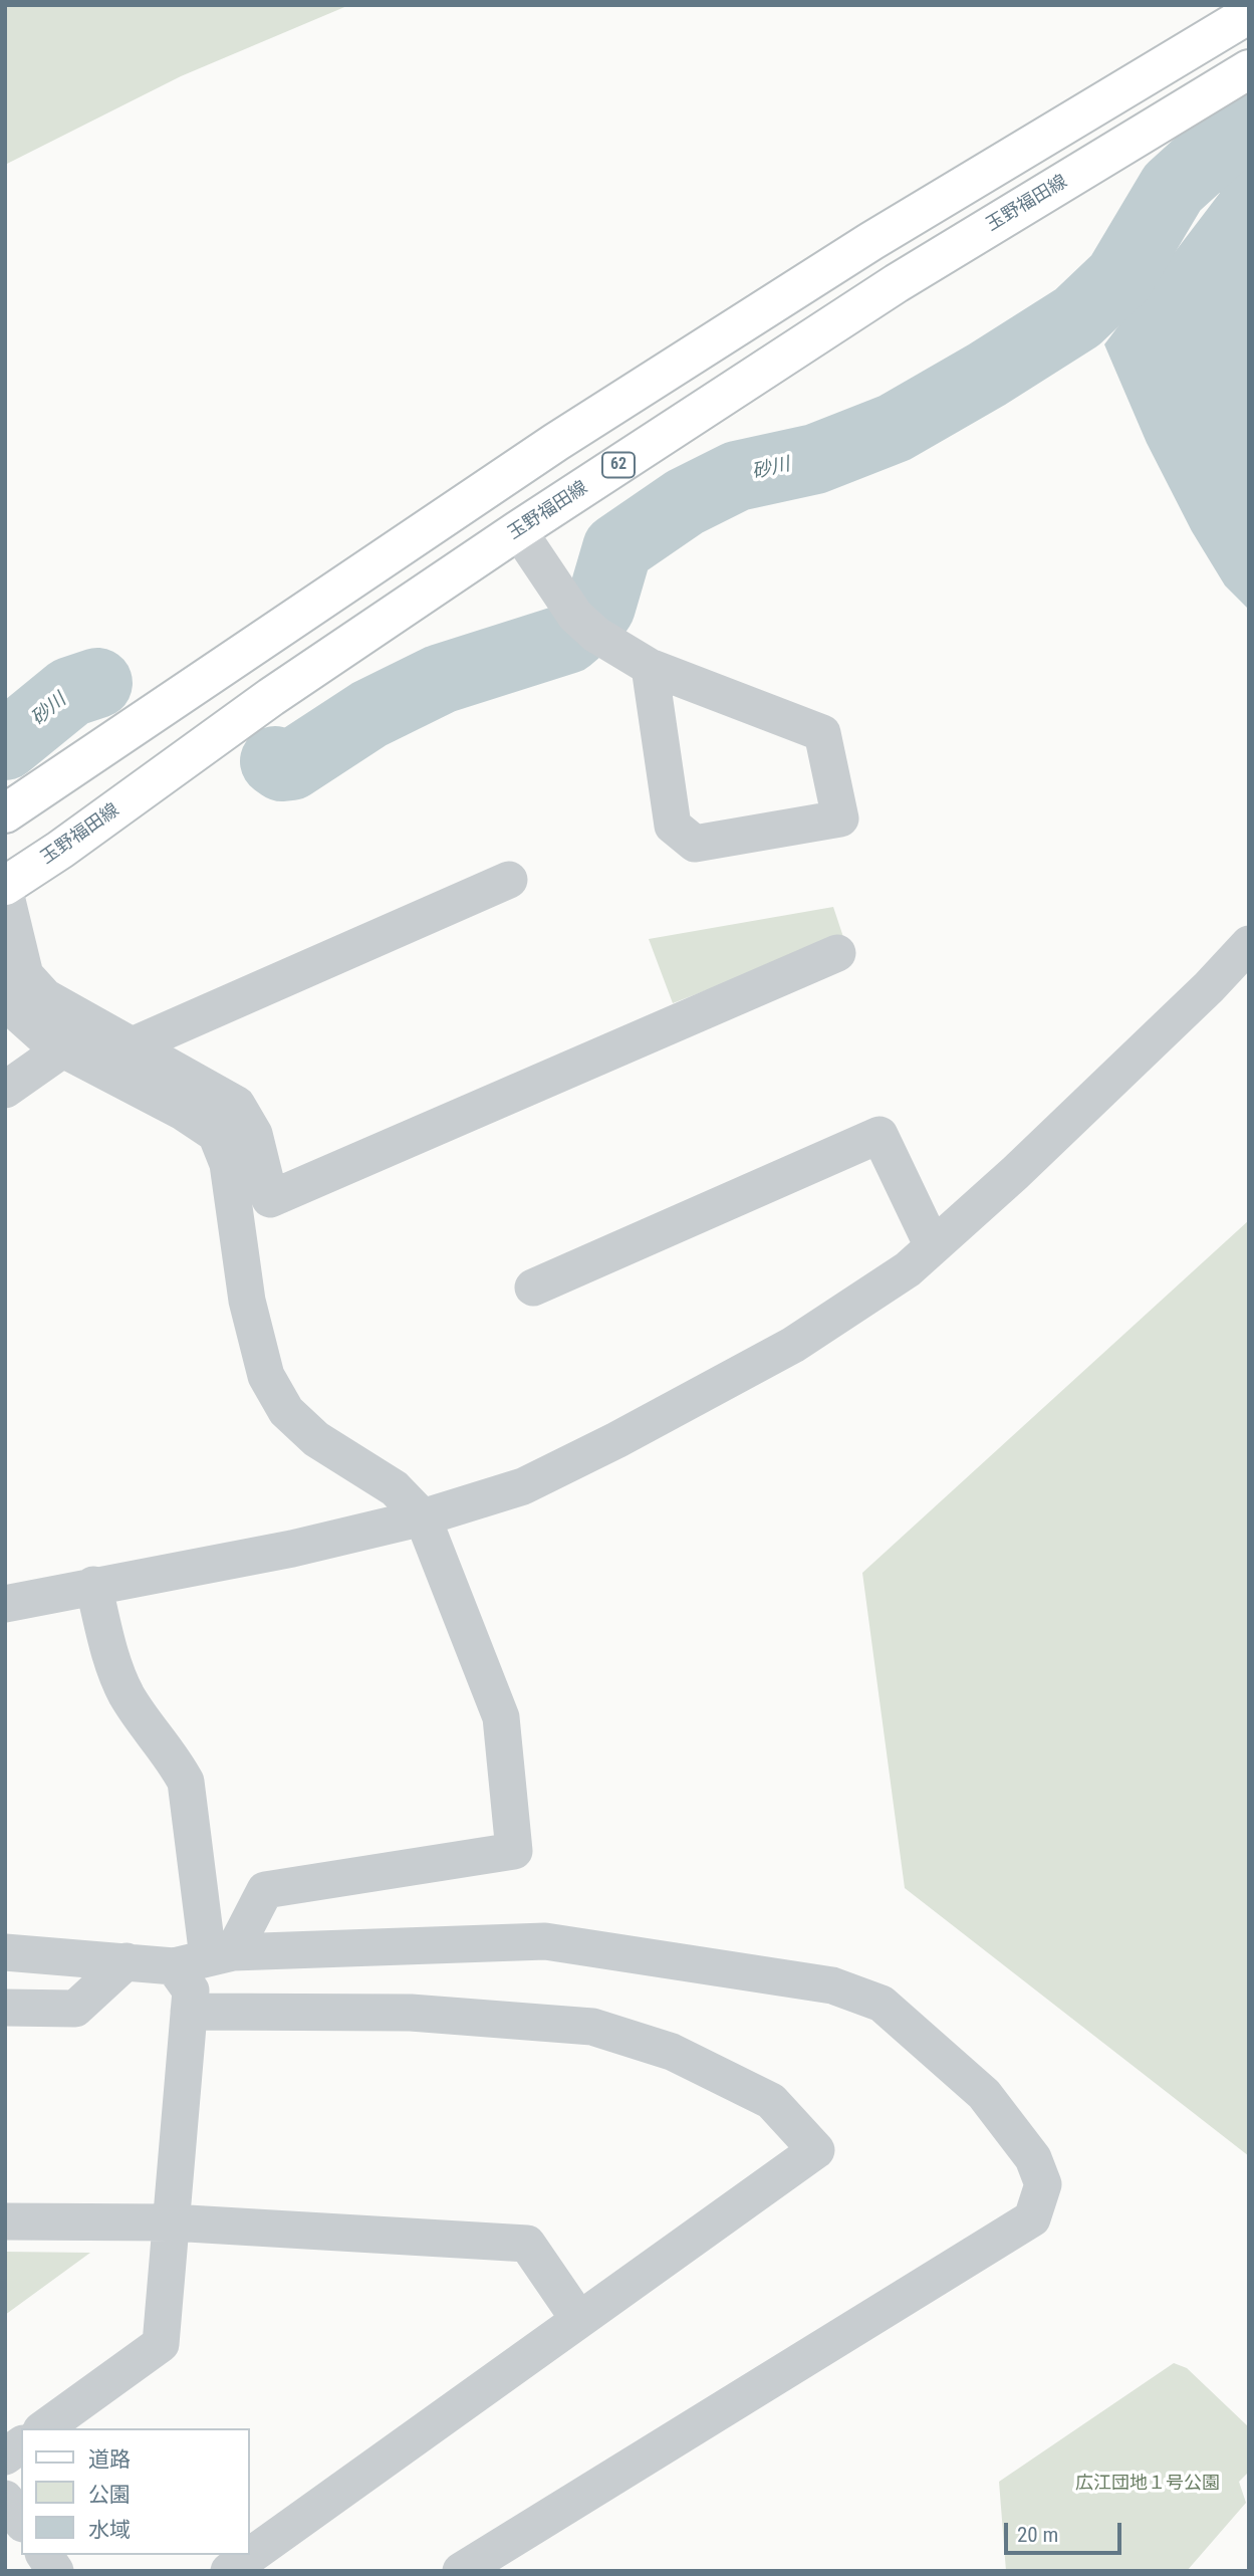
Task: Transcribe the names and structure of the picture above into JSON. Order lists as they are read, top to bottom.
{
  "streets": {
    "main road": ["玉野福田線", "62"]
  },
  "water": ["砂川"],
  "parks": ["広江団地１号公園"],
  "legend": ["道路", "公園", "水域"],
  "scale_bar": "20 m"
}
